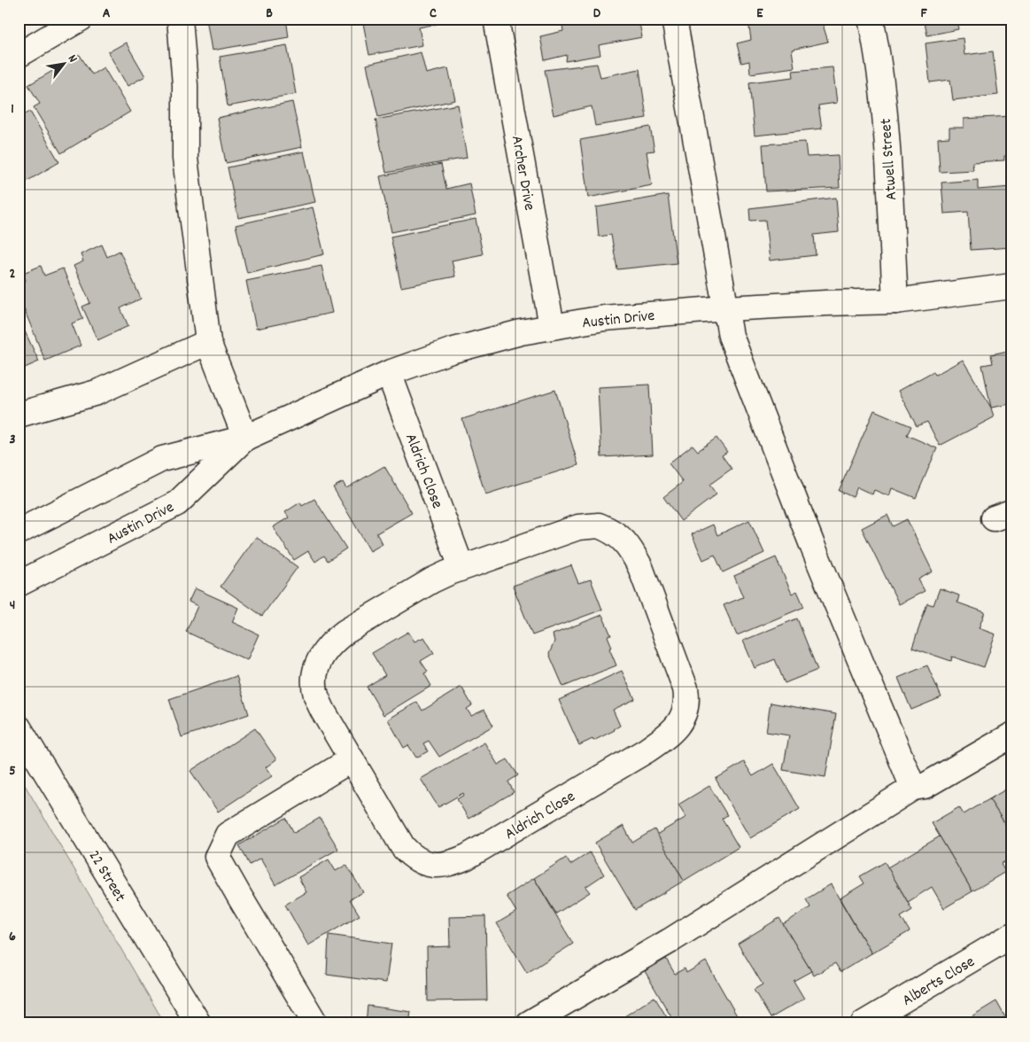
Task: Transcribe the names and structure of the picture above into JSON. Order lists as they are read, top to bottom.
{
  "streets": {
    "street": [
      "Atwell Street",
      "Archer Drive",
      "Austin Drive",
      "Aldrich Close",
      "22 Street",
      "Alberts Close"
    ]
  },
  "crossings": [
    ["Atwell Street", "Austin Drive"],
    ["Archer Drive", "Austin Drive"],
    ["Austin Drive", "Aldrich Close"]
  ],
  "north": "top right",
  "grid": {
    "columns": [
      "A",
      "B",
      "C",
      "D",
      "E",
      "F"
    ],
    "rows": [
      "1",
      "2",
      "3",
      "4",
      "5",
      "6"
    ]
  }
}
